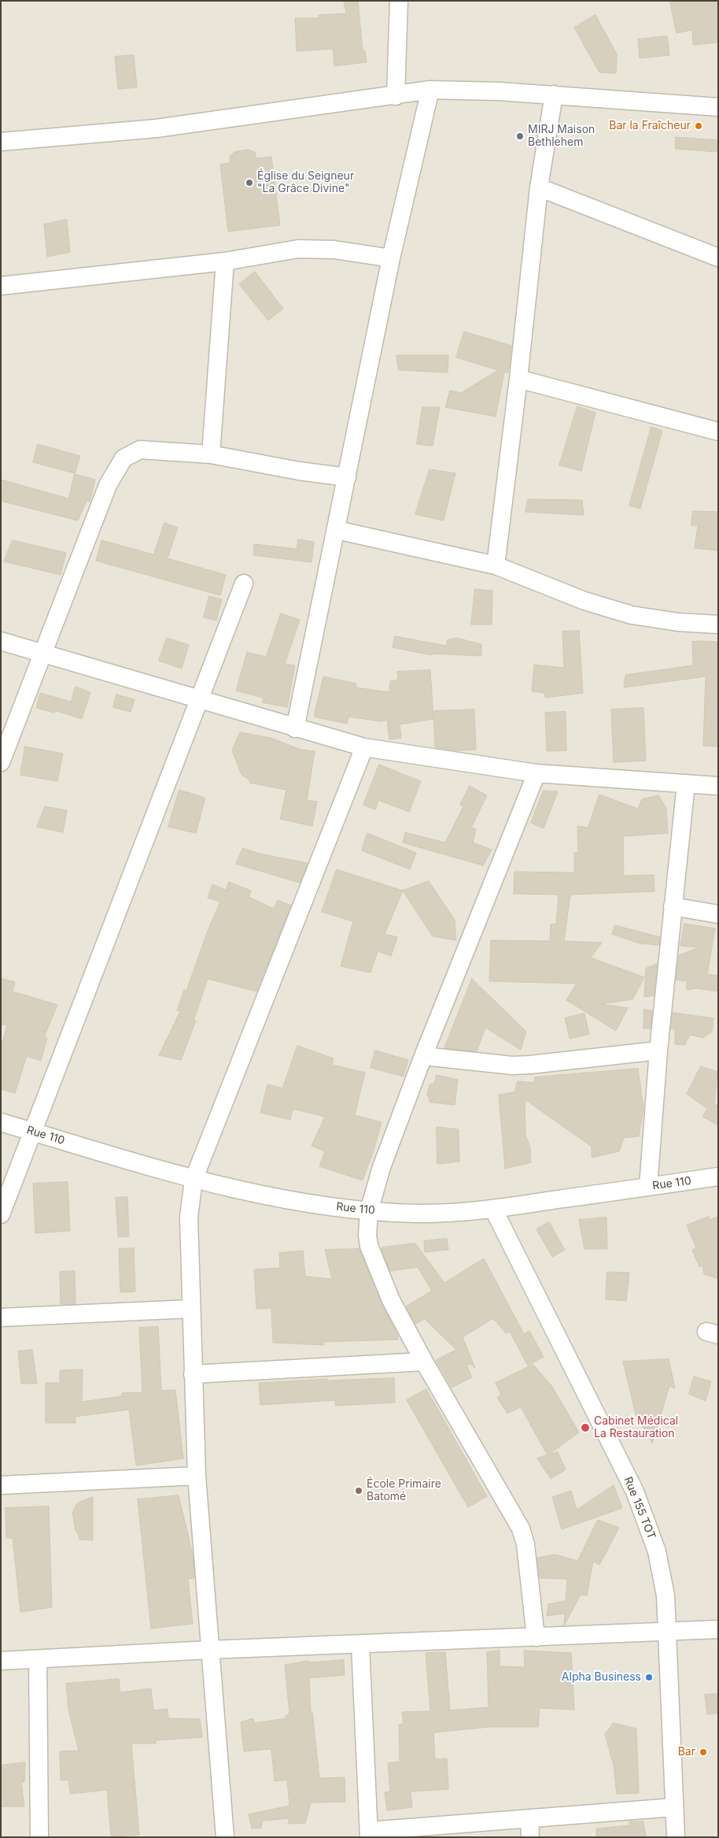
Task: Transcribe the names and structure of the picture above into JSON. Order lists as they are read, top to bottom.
{
  "streets": {
    "street": ["Rue 110", "Rue 155 TOT"]
  },
  "crossings": [
    ["Rue 110", "Rue 155 TOT"]
  ],
  "places": [
    "Bar la Fraîcheur",
    "MIRJ Maison Bethlehem",
    "Église du Seigneur \"La Grâce Divine\"",
    "Cabinet Médical La Restauration",
    "École Primaire Batomé",
    "Alpha Business",
    "Bar"
  ]
}
